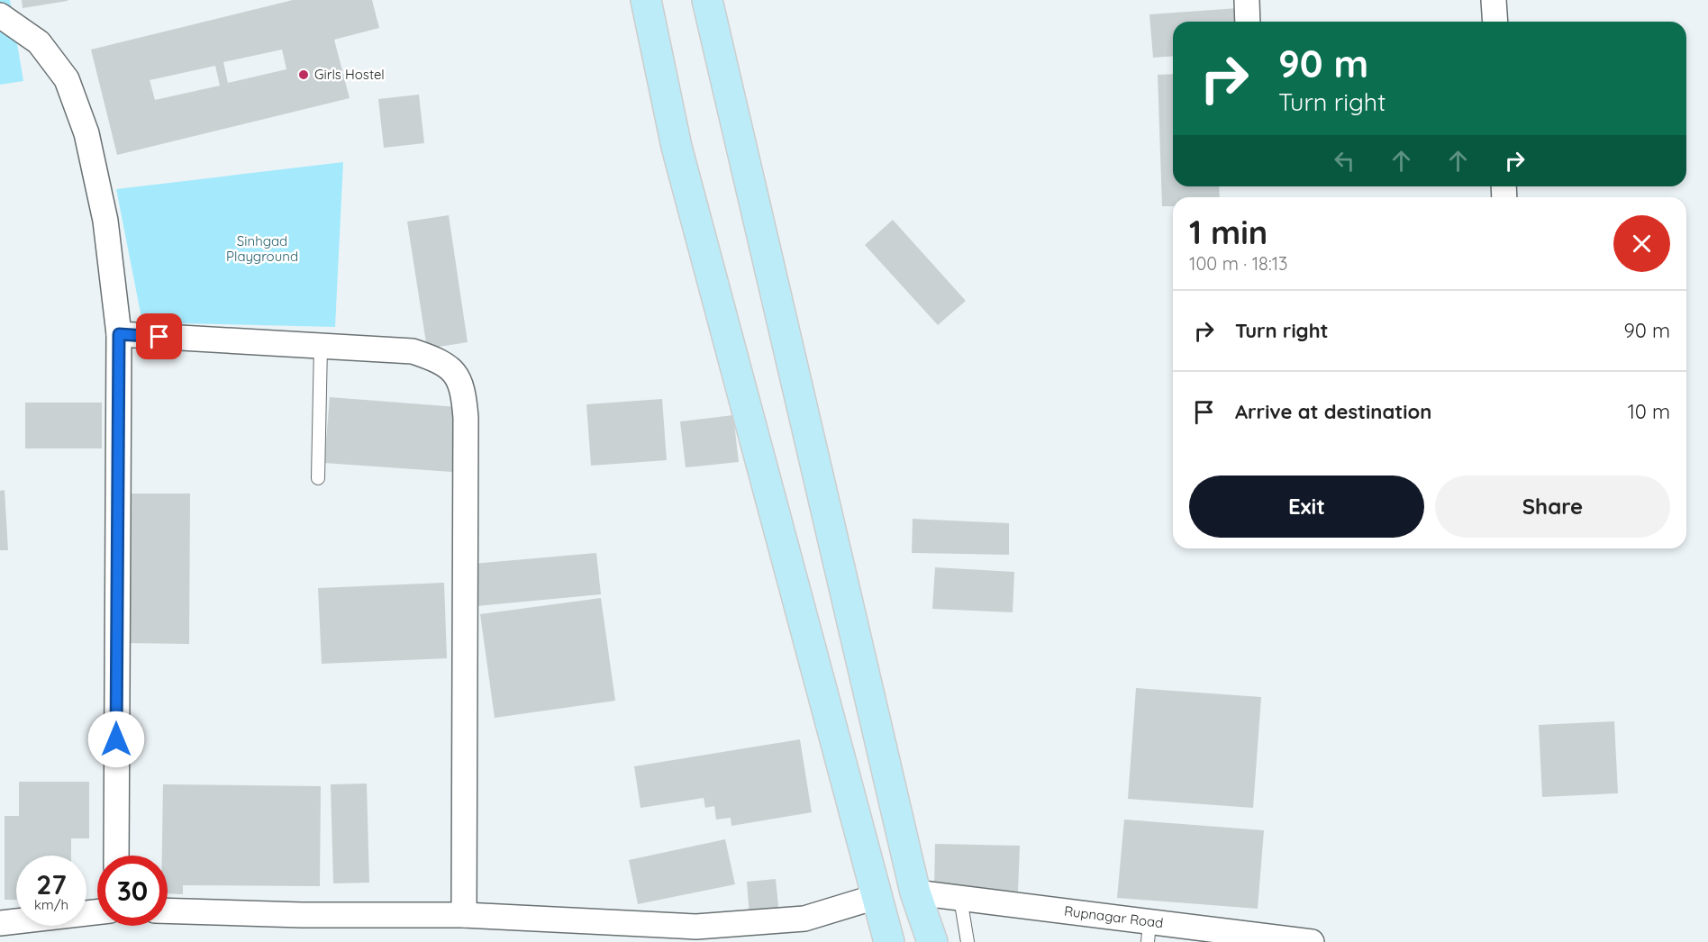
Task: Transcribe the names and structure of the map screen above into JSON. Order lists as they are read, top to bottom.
{
  "streets": {
    "street": ["Rupnagar Road"]
  },
  "parks": ["Sinhgad Playground"],
  "places": ["Girls Hostel"],
  "page": {
    "turn": ["90 m", "Turn right"],
    "heading": ["1 min", "100 m · 18:13"],
    "list": [
      {
        "name": "Turn right",
        "value": "90 m"
      },
      {
        "name": "Arrive at destination",
        "value": "10 m"
      }
    ],
    "buttons": ["Exit", "Share"],
    "speed": "27 km/h",
    "limit": "30"
  }
}
